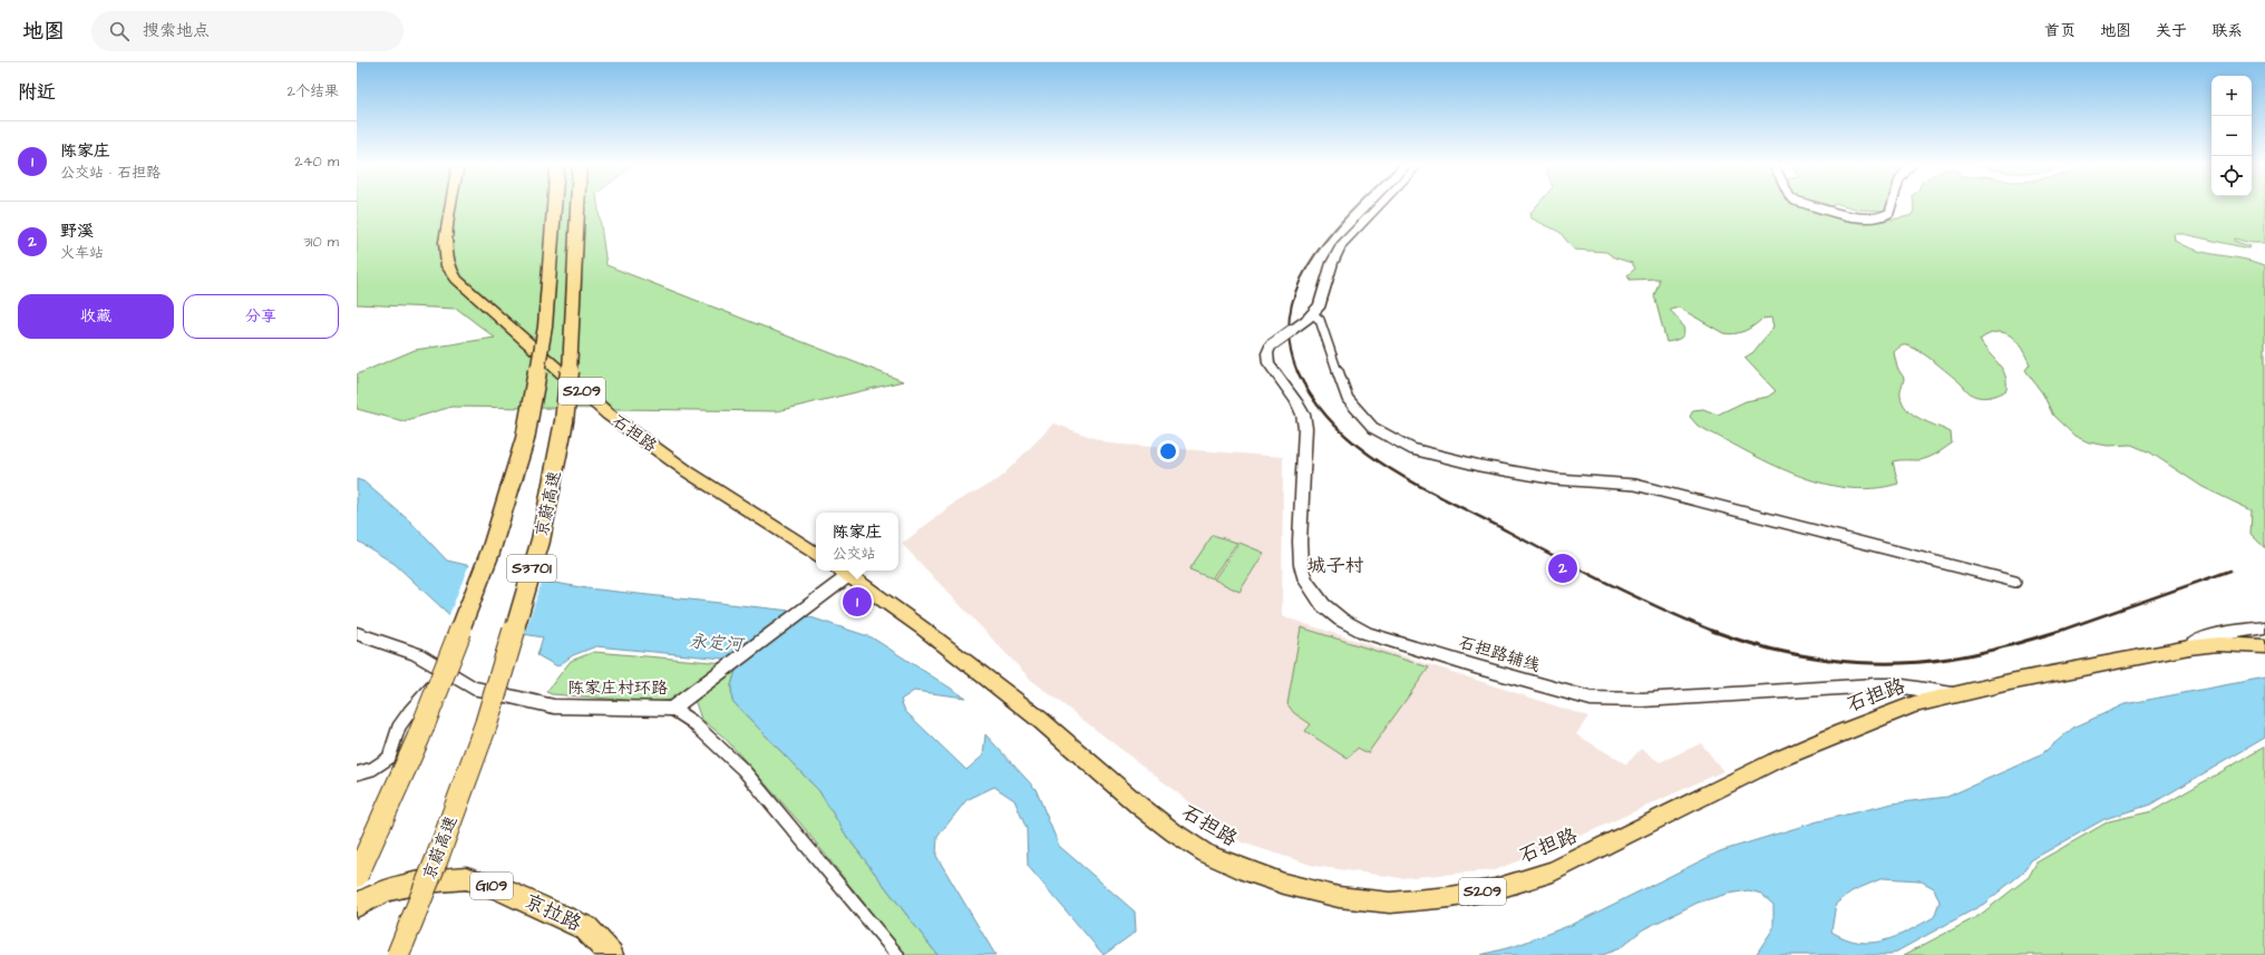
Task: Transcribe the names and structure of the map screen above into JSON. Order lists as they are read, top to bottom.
{
  "streets": {
    "highway": [
      "京蔚高速",
      "S3701",
      "G109",
      "京拉路"
    ],
    "main road": [
      "S209",
      "石担路",
      "石担路辅线",
      "陈家庄村环路"
    ]
  },
  "crossings": [
    ["石担路", "石担路辅线"],
    ["石担路", "陈家庄村环路"]
  ],
  "districts": ["城子村"],
  "water": ["永定河"],
  "page": {
    "header": "地图",
    "search": "搜索地点",
    "nav": [
      "首页",
      "地图",
      "关于",
      "联系"
    ],
    "heading": ["附近", "2个结果"],
    "map_buttons": ["+", "−"],
    "list": [
      {
        "mark": "1",
        "name": "陈家庄",
        "note": "公交站 · 石担路",
        "value": "240 m"
      },
      {
        "mark": "2",
        "name": "野溪",
        "note": "火车站",
        "value": "310 m"
      }
    ],
    "buttons": ["收藏", "分享"],
    "popup": ["陈家庄", "公交站"],
    "pins": ["2", "1"]
  }
}
